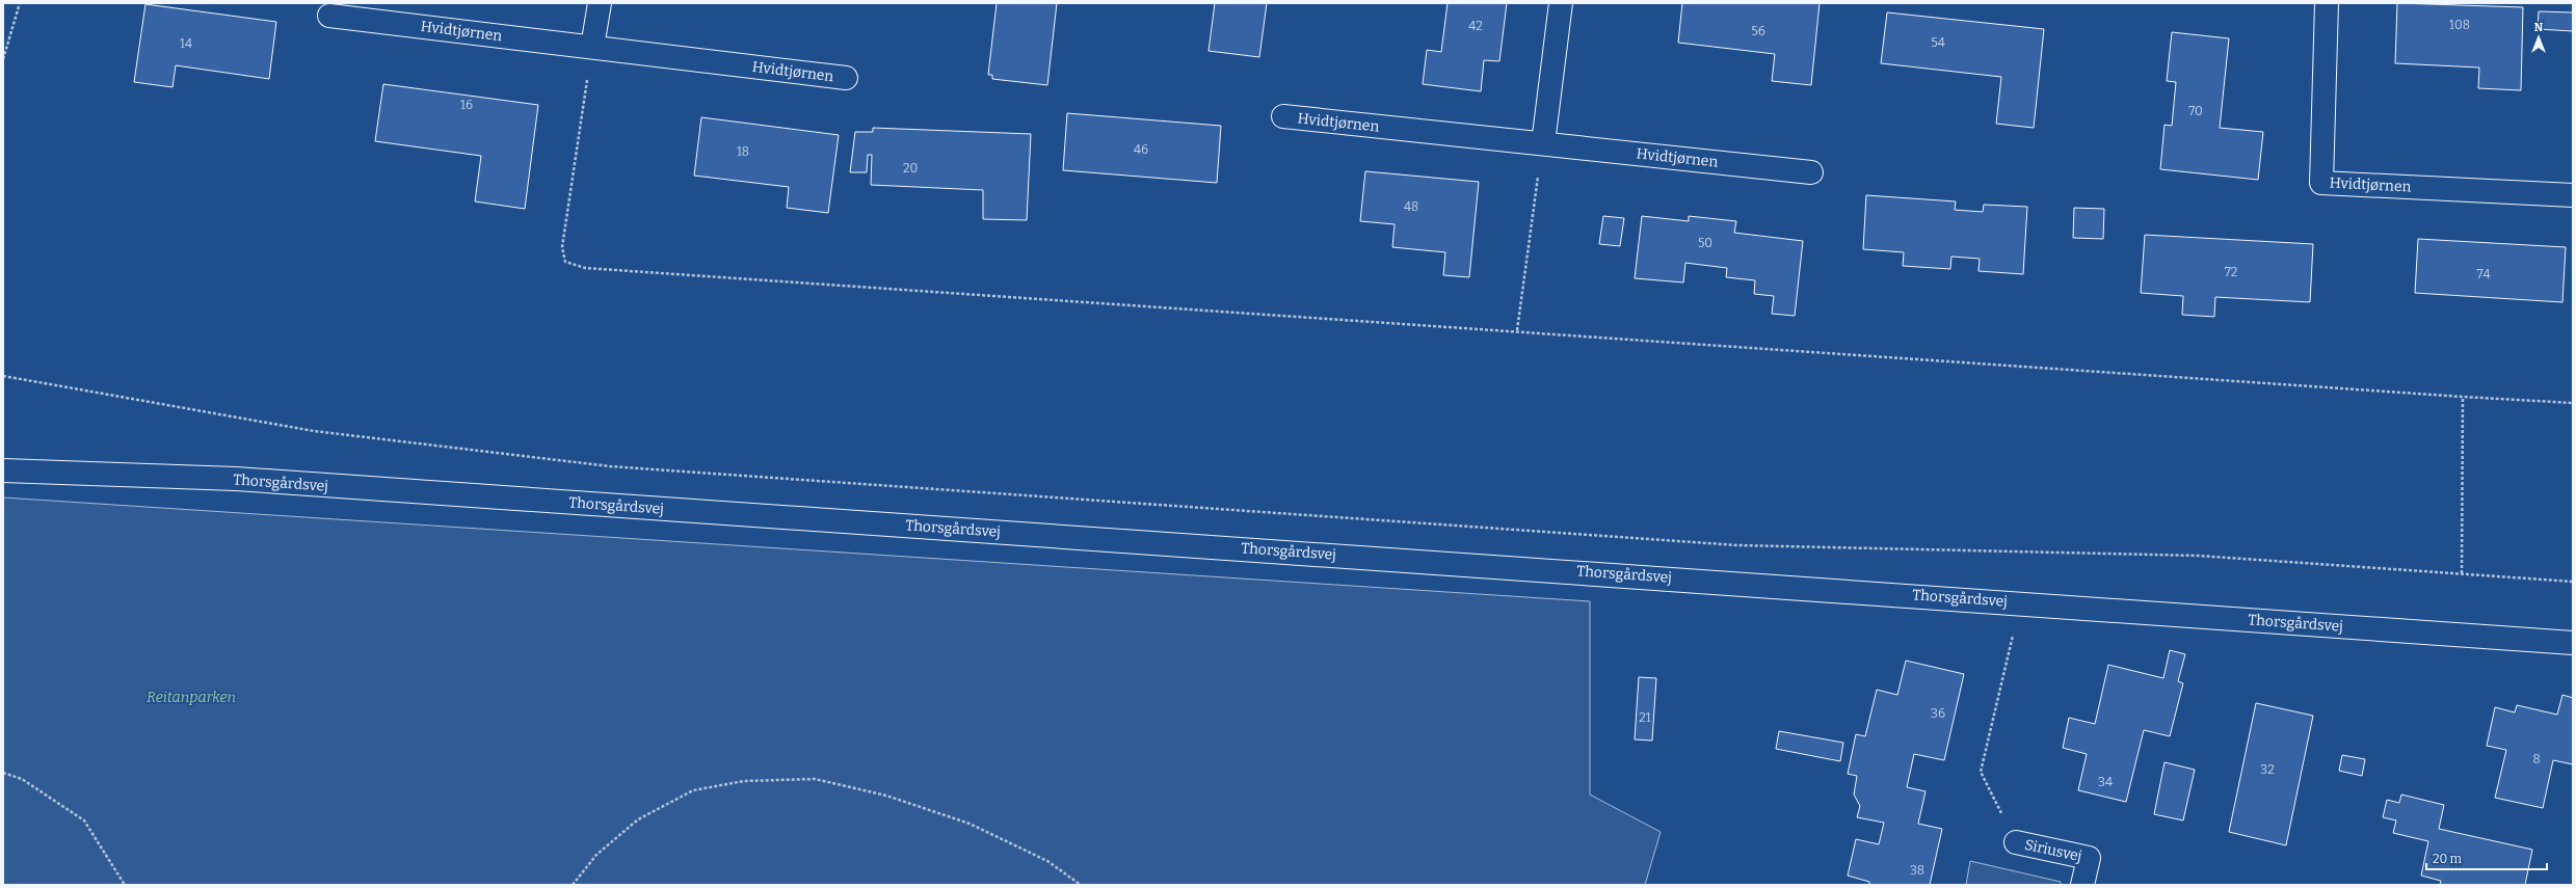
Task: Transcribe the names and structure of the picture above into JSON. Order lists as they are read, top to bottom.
{
  "streets": {
    "street": ["Hvidtjørnen", "Thorsgårdsvej", "Siriusvej"]
  },
  "parks": ["Reitanparken"],
  "house_numbers": [
    "108",
    "42",
    "56",
    "54",
    "14",
    "16",
    "70",
    "46",
    "18",
    "20",
    "48",
    "50",
    "72",
    "74",
    "36",
    "21",
    "8",
    "32",
    "34",
    "38"
  ],
  "scale_bar": "20 m",
  "north": "top"
}
